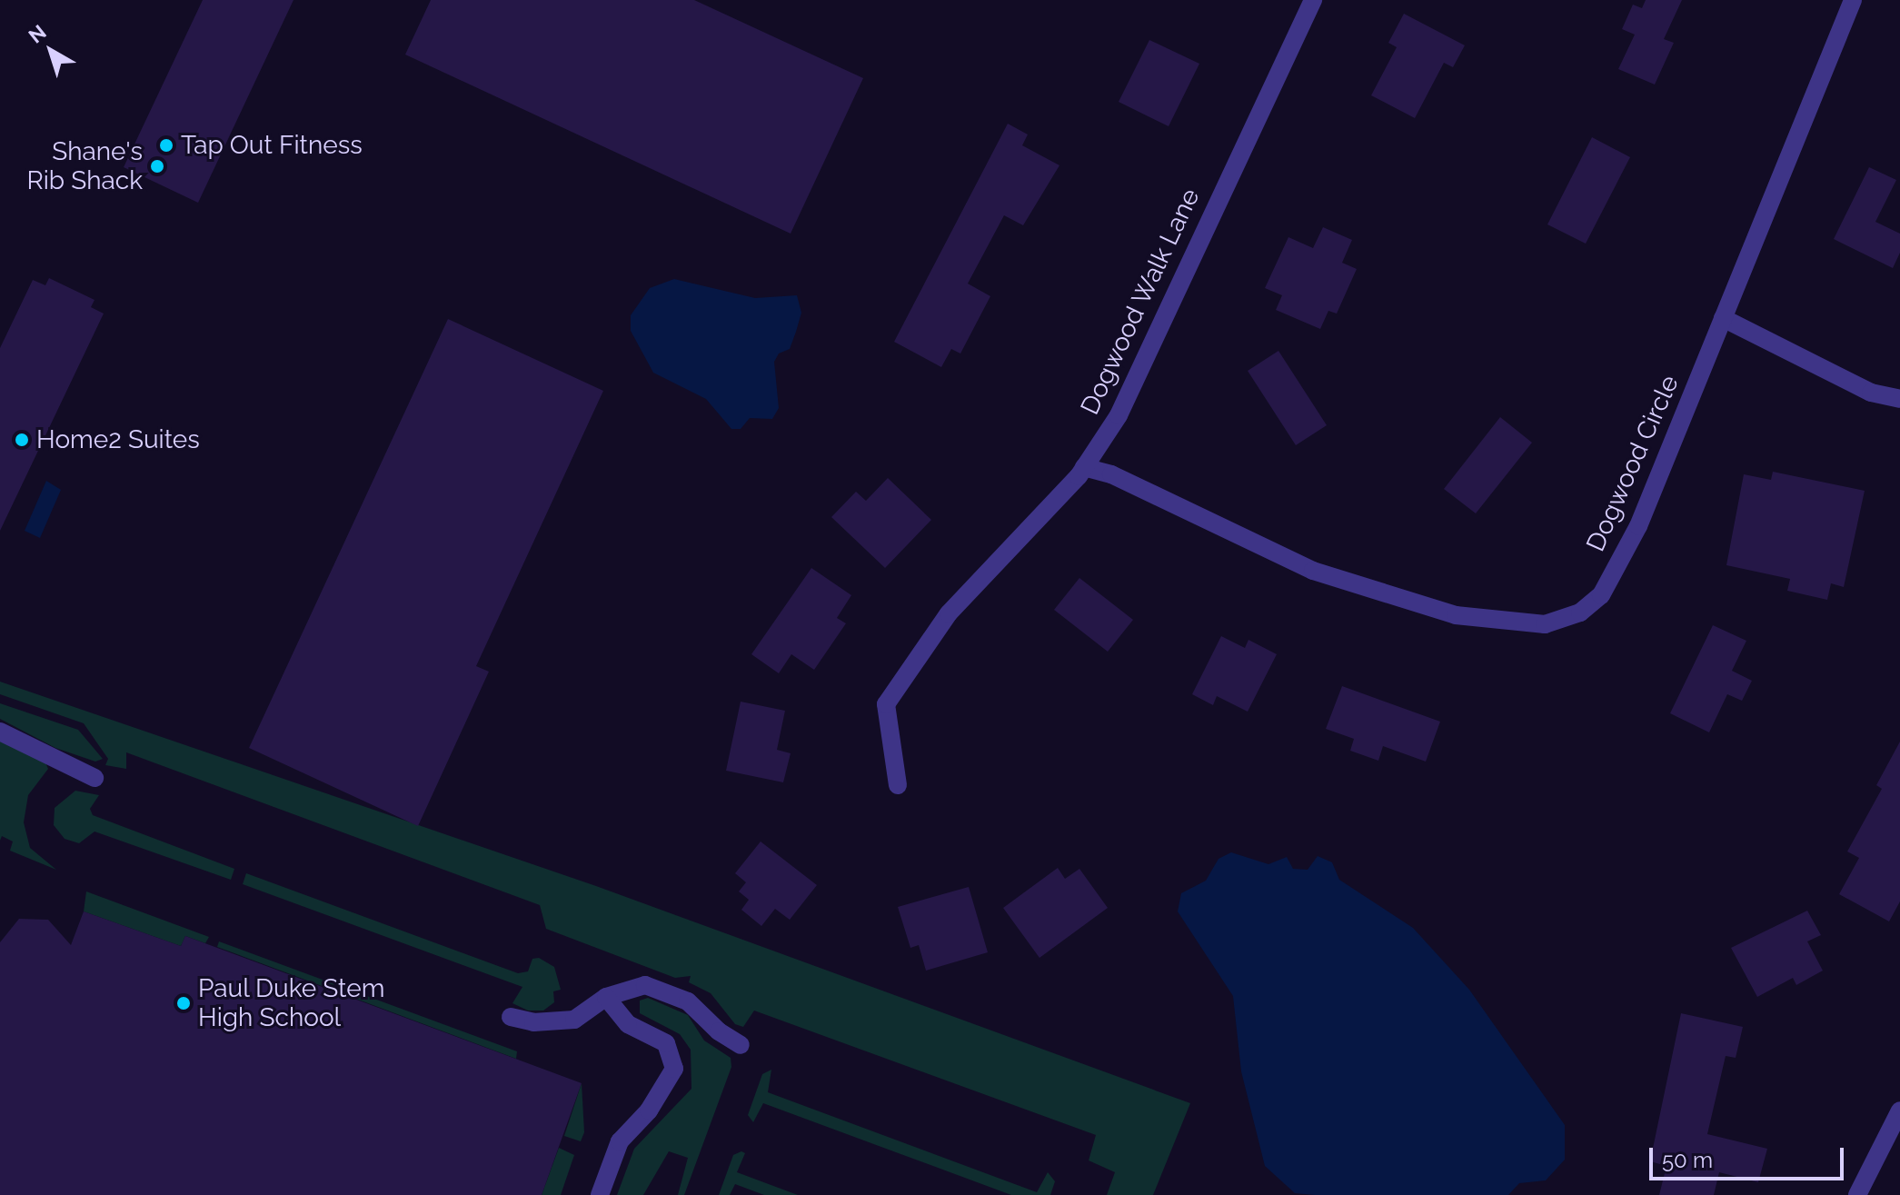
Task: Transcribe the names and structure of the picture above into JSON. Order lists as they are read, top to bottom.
{
  "streets": {
    "street": ["Dogwood Walk Lane", "Dogwood Circle"]
  },
  "crossings": [
    ["Dogwood Walk Lane", "Dogwood Circle"]
  ],
  "places": [
    "Tap Out Fitness",
    "Shane's Rib Shack",
    "Home2 Suites",
    "Paul Duke Stem High School"
  ],
  "scale_bar": "50 m",
  "north": "top left"
}
